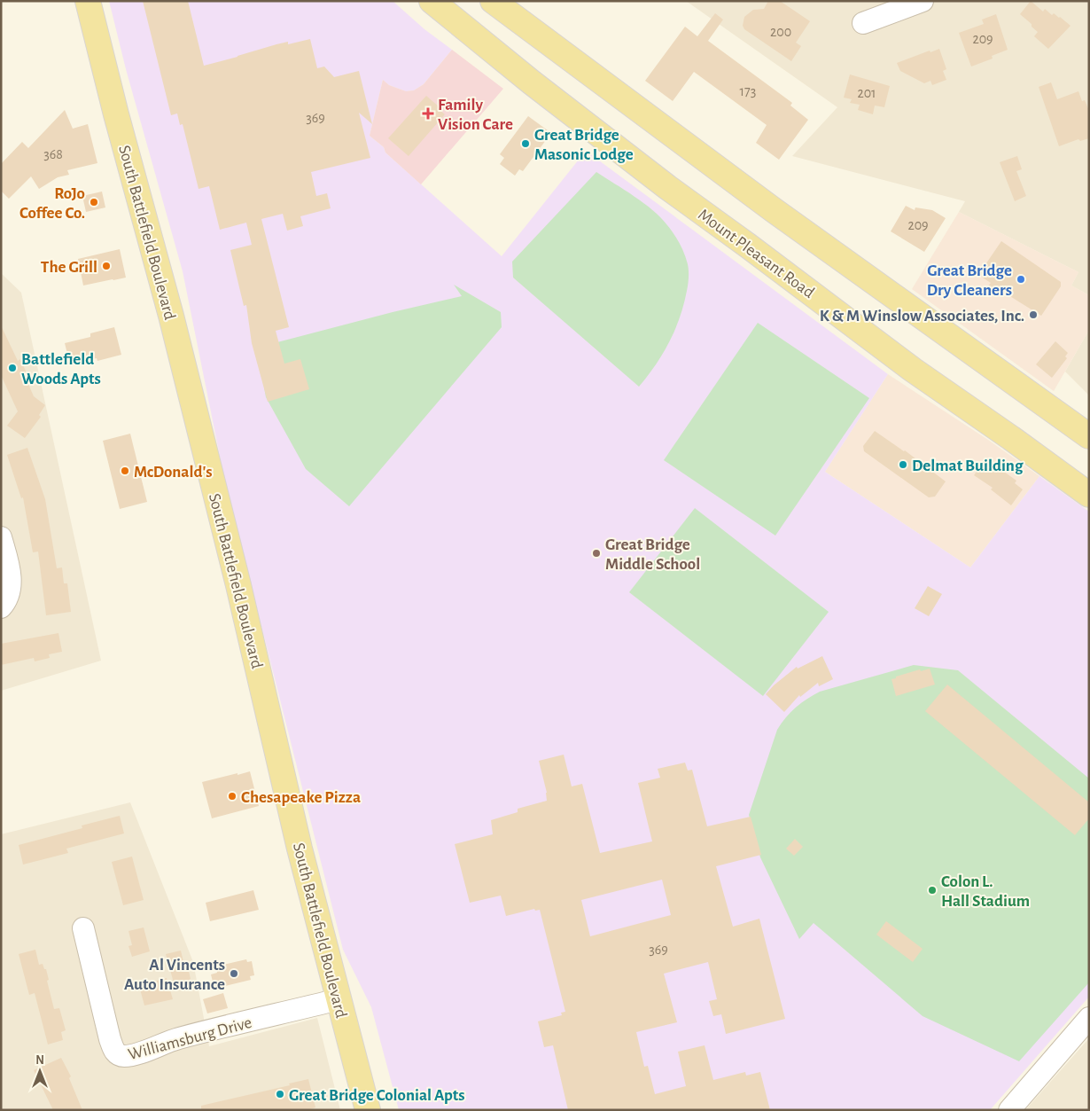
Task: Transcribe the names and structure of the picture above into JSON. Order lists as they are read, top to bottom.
{
  "streets": {
    "main road": ["South Battlefield Boulevard", "Mount Pleasant Road"],
    "street": ["Williamsburg Drive"]
  },
  "crossings": [
    ["South Battlefield Boulevard", "Williamsburg Drive"]
  ],
  "places": {
    "health": ["Family Vision Care"],
    "other": [
      "Great Bridge Masonic Lodge",
      "RoJo Coffee Co.",
      "The Grill",
      "Great Bridge Dry Cleaners",
      "K & M Winslow Associates, Inc.",
      "Battlefield Woods Apts",
      "Delmat Building",
      "McDonald's",
      "Great Bridge Middle School",
      "Chesapeake Pizza",
      "Colon L. Hall Stadium",
      "Al Vincents Auto Insurance",
      "Great Bridge Colonial Apts"
    ]
  },
  "house_numbers": [
    "200",
    "209",
    "173",
    "201",
    "369",
    "368",
    "209",
    "369"
  ],
  "north": "top"
}
